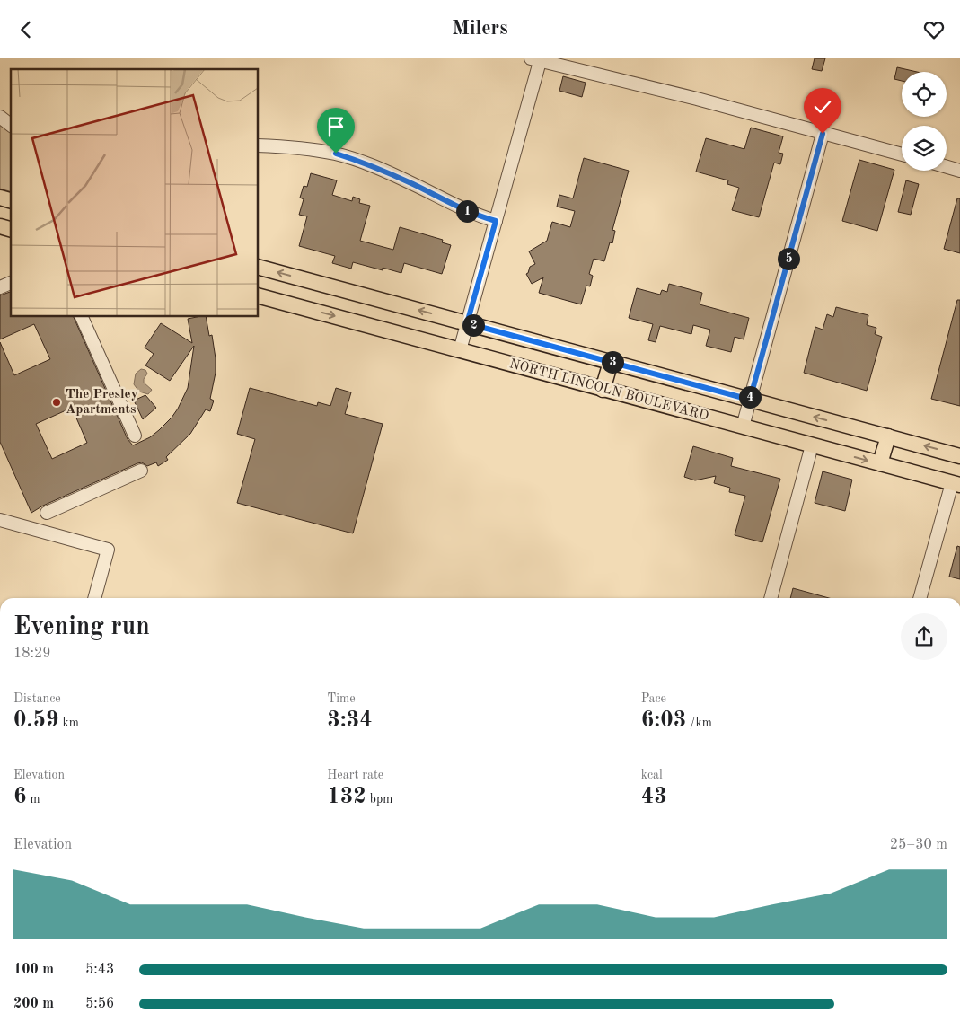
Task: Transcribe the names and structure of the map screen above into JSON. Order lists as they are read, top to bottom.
{
  "streets": {
    "main road": ["NORTH LINCOLN BOULEVARD"]
  },
  "places": ["The Presley Apartments"],
  "page": {
    "header": "Milers",
    "pins": [
      "1",
      "5",
      "2",
      "3",
      "4"
    ],
    "heading": ["Evening run", "18:29"],
    "stats": [
      ["Distance", "0.59 km"],
      ["Time", "3:34"],
      ["Pace", "6:03 /km"],
      ["Elevation", "6 m"],
      ["Heart rate", "132 bpm"],
      ["kcal", "43"]
    ],
    "chart": ["Elevation", "25–30 m"],
    "list": [
      {
        "name": "100 m",
        "note": "5:43"
      },
      {
        "name": "200 m",
        "note": "5:56"
      }
    ]
  }
}
